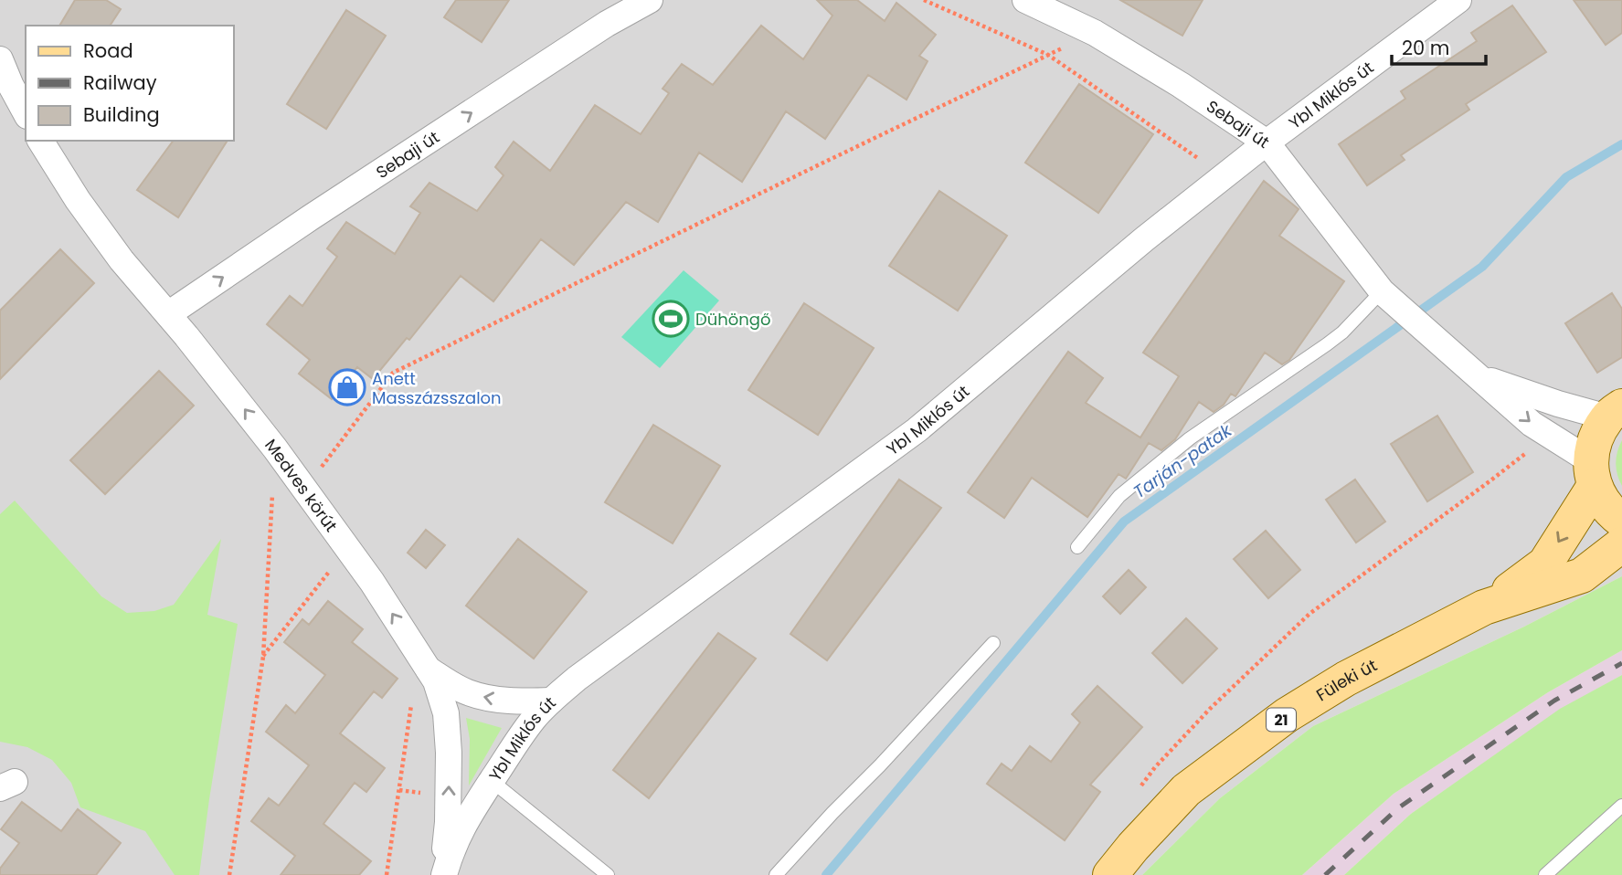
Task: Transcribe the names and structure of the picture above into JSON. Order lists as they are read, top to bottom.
{
  "streets": {
    "main road": ["Füleki út", "21"],
    "street": ["Ybl Miklós út", "Sebaji út", "Medves körút"]
  },
  "crossings": [
    ["Ybl Miklós út", "Sebaji út"],
    ["Ybl Miklós út", "Medves körút"],
    ["Sebaji út", "Medves körút"],
    ["Sebaji út", "Füleki út"]
  ],
  "one_way": ["Sebaji út", "Medves körút"],
  "water": ["Tarján-patak"],
  "places": {
    "sports": ["Dühöngő"],
    "shop": ["Anett Masszázsszalon"]
  },
  "legend": ["Road", "Railway", "Building"],
  "scale_bar": "20 m"
}
